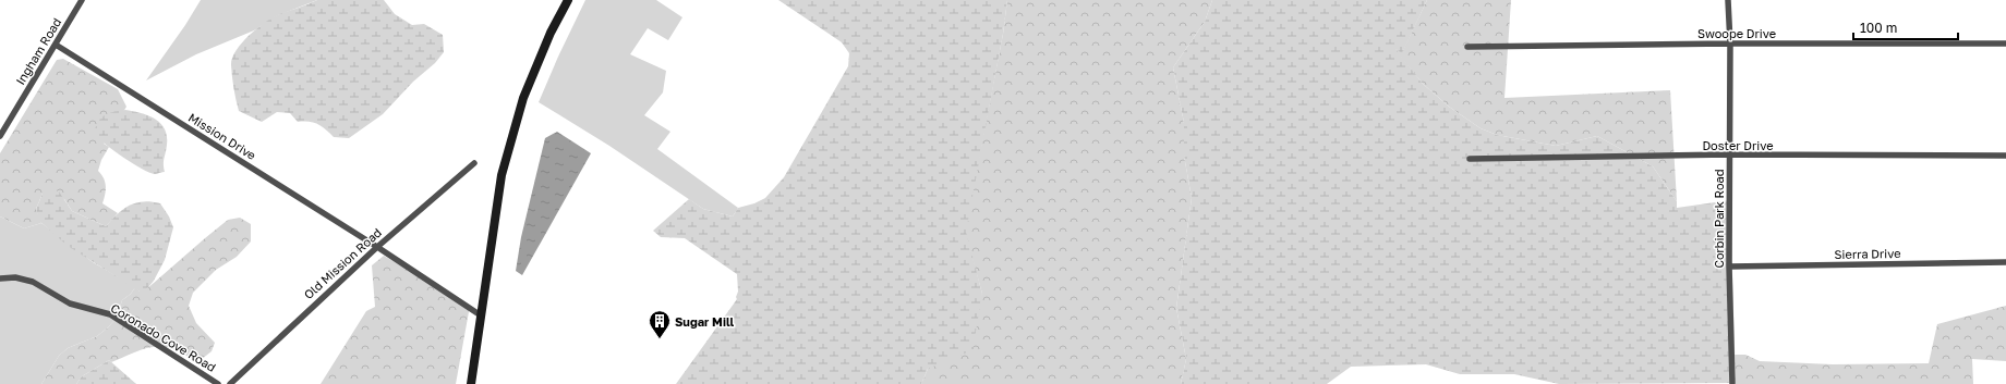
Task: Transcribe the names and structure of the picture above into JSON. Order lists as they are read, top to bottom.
{
  "streets": {
    "street": [
      "Swoope Drive",
      "Ingham Road",
      "Mission Drive",
      "Doster Drive",
      "Corbin Park Road",
      "Sierra Drive",
      "Old Mission Road",
      "Coronado Cove Road"
    ]
  },
  "crossings": [
    ["Swoope Drive", "Corbin Park Road"],
    ["Ingham Road", "Mission Drive"],
    ["Mission Drive", "Old Mission Road"],
    ["Doster Drive", "Corbin Park Road"],
    ["Corbin Park Road", "Sierra Drive"]
  ],
  "places": {
    "building": ["Sugar Mill"]
  },
  "scale_bar": "100 m"
}
